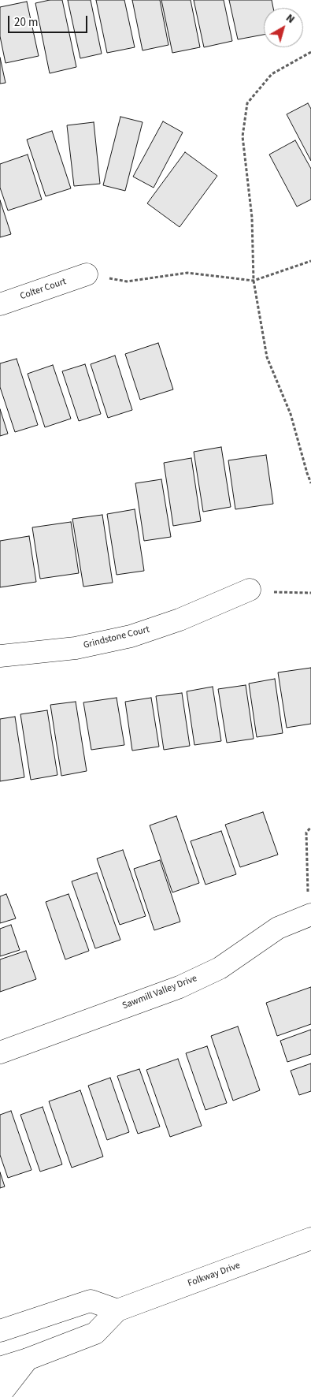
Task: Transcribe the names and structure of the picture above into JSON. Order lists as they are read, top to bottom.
{
  "streets": {
    "street": [
      "Colter Court",
      "Grindstone Court",
      "Sawmill Valley Drive",
      "Folkway Drive"
    ]
  },
  "scale_bar": "20 m",
  "north": "top right"
}
